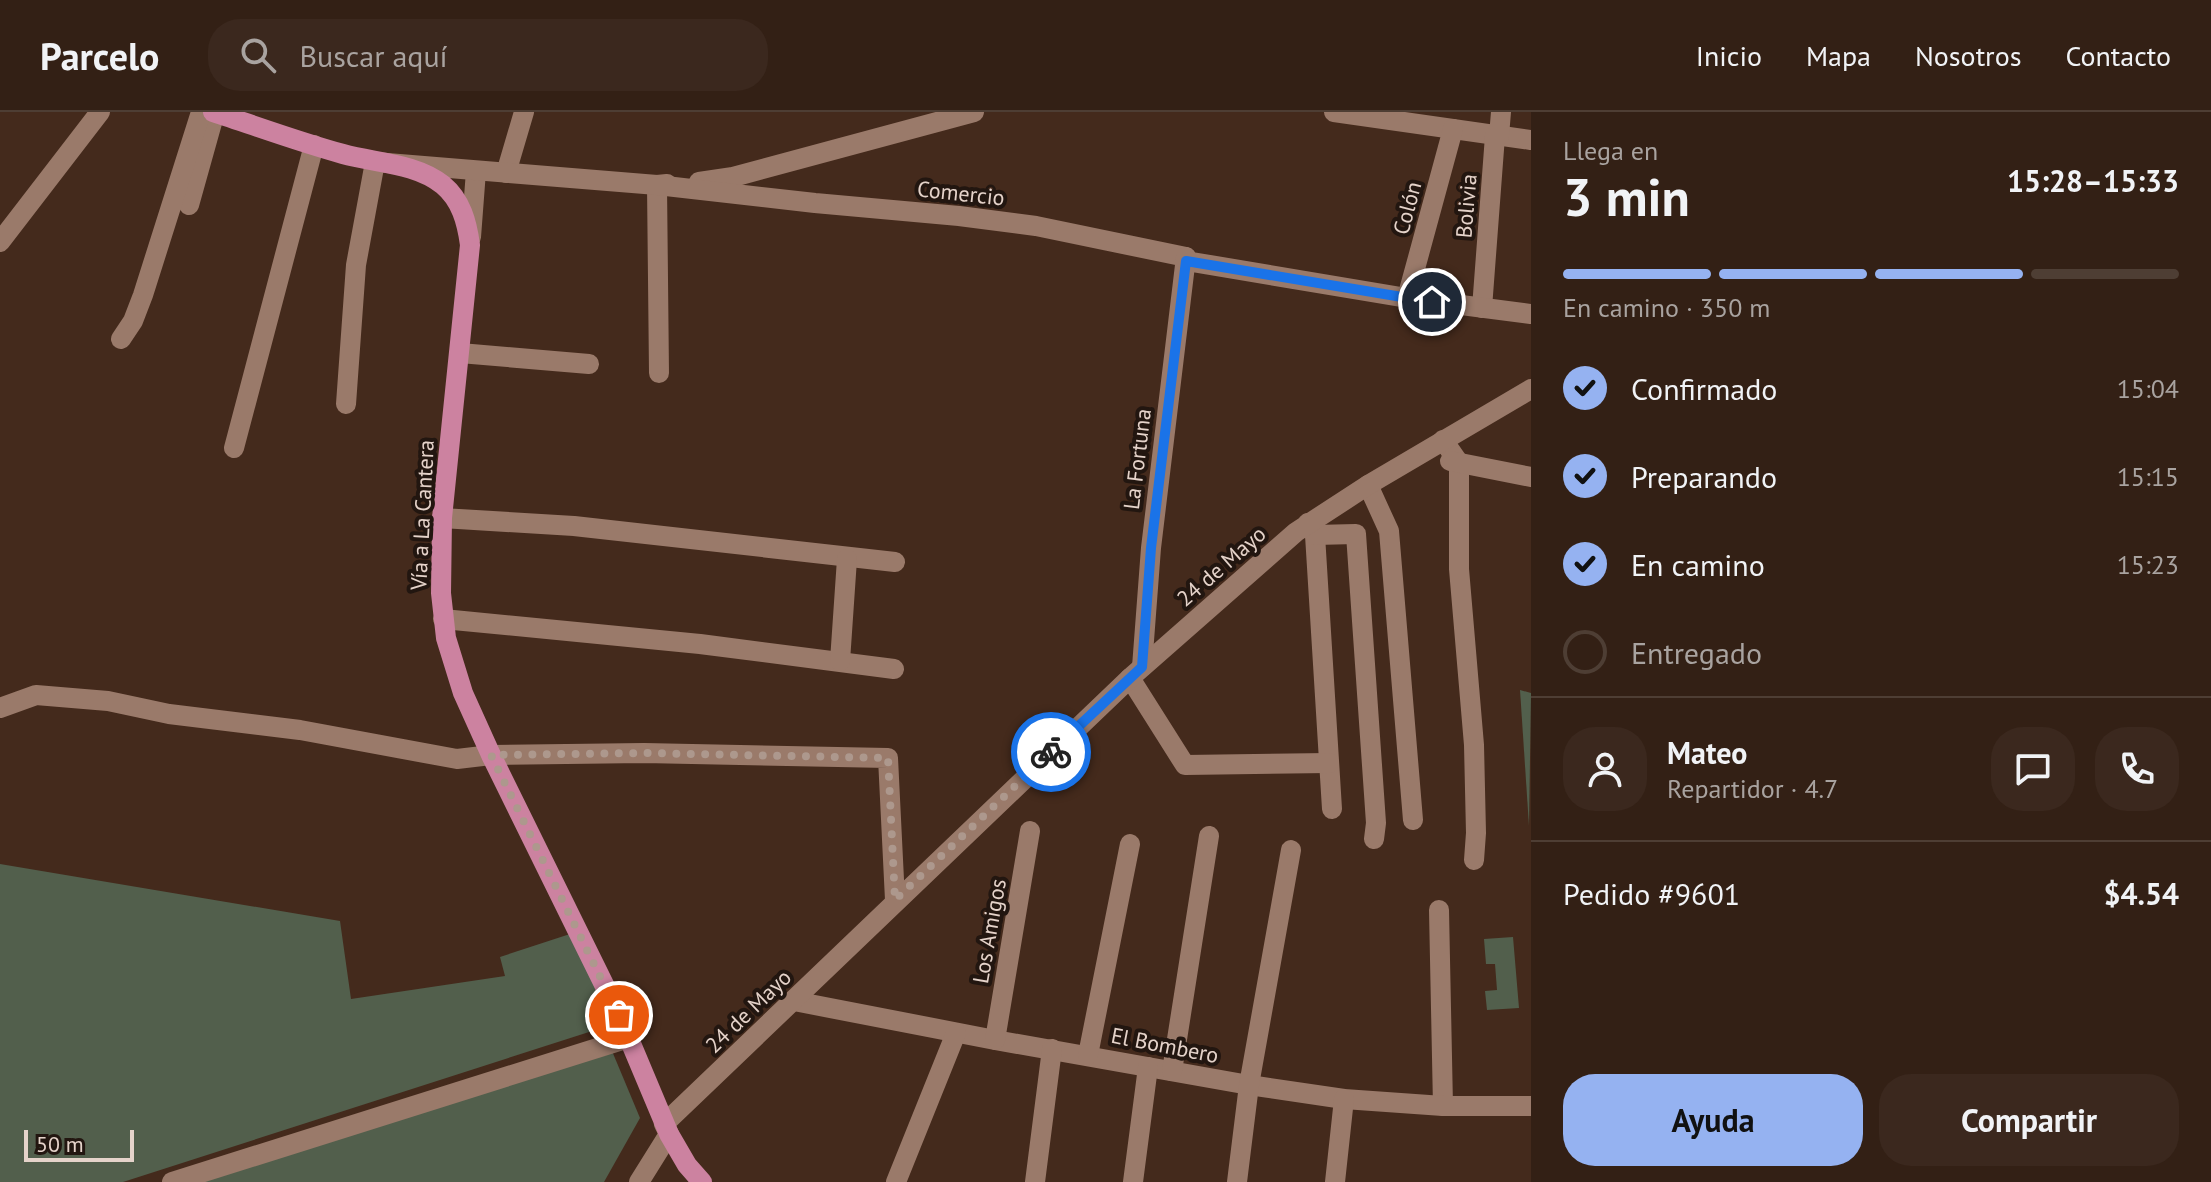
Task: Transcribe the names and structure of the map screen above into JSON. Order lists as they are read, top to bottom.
{
  "streets": {
    "main road": ["Vía a La Cantera"],
    "street": [
      "Comercio",
      "Bolivia",
      "Colón",
      "La Fortuna",
      "24 de Mayo",
      "Los Amigos",
      "El Bombero"
    ]
  },
  "crossings": [
    ["Comercio", "Bolivia"],
    ["Comercio", "Colón"],
    ["Comercio", "La Fortuna"],
    ["Comercio", "Vía a La Cantera"],
    ["La Fortuna", "24 de Mayo"],
    ["Vía a La Cantera", "24 de Mayo"],
    ["24 de Mayo", "El Bombero"],
    ["Los Amigos", "El Bombero"]
  ],
  "scale_bar": "50 m",
  "page": {
    "header": "Parcelo",
    "search": "Buscar aquí",
    "nav": [
      "Inicio",
      "Mapa",
      "Nosotros",
      "Contacto"
    ],
    "heading": ["3 min", "Llega en", "15:28–15:33"],
    "panel": [
      "Mateo",
      "Repartidor · 4.7",
      "Pedido #9601",
      "$4.54"
    ],
    "bar": "En camino · 350 m",
    "list": [
      ["Confirmado", "15:04"],
      ["Preparando", "15:15"],
      ["En camino", "15:23"],
      "Entregado"
    ],
    "buttons": ["Ayuda", "Compartir"],
    "scale": "50 m"
  }
}
